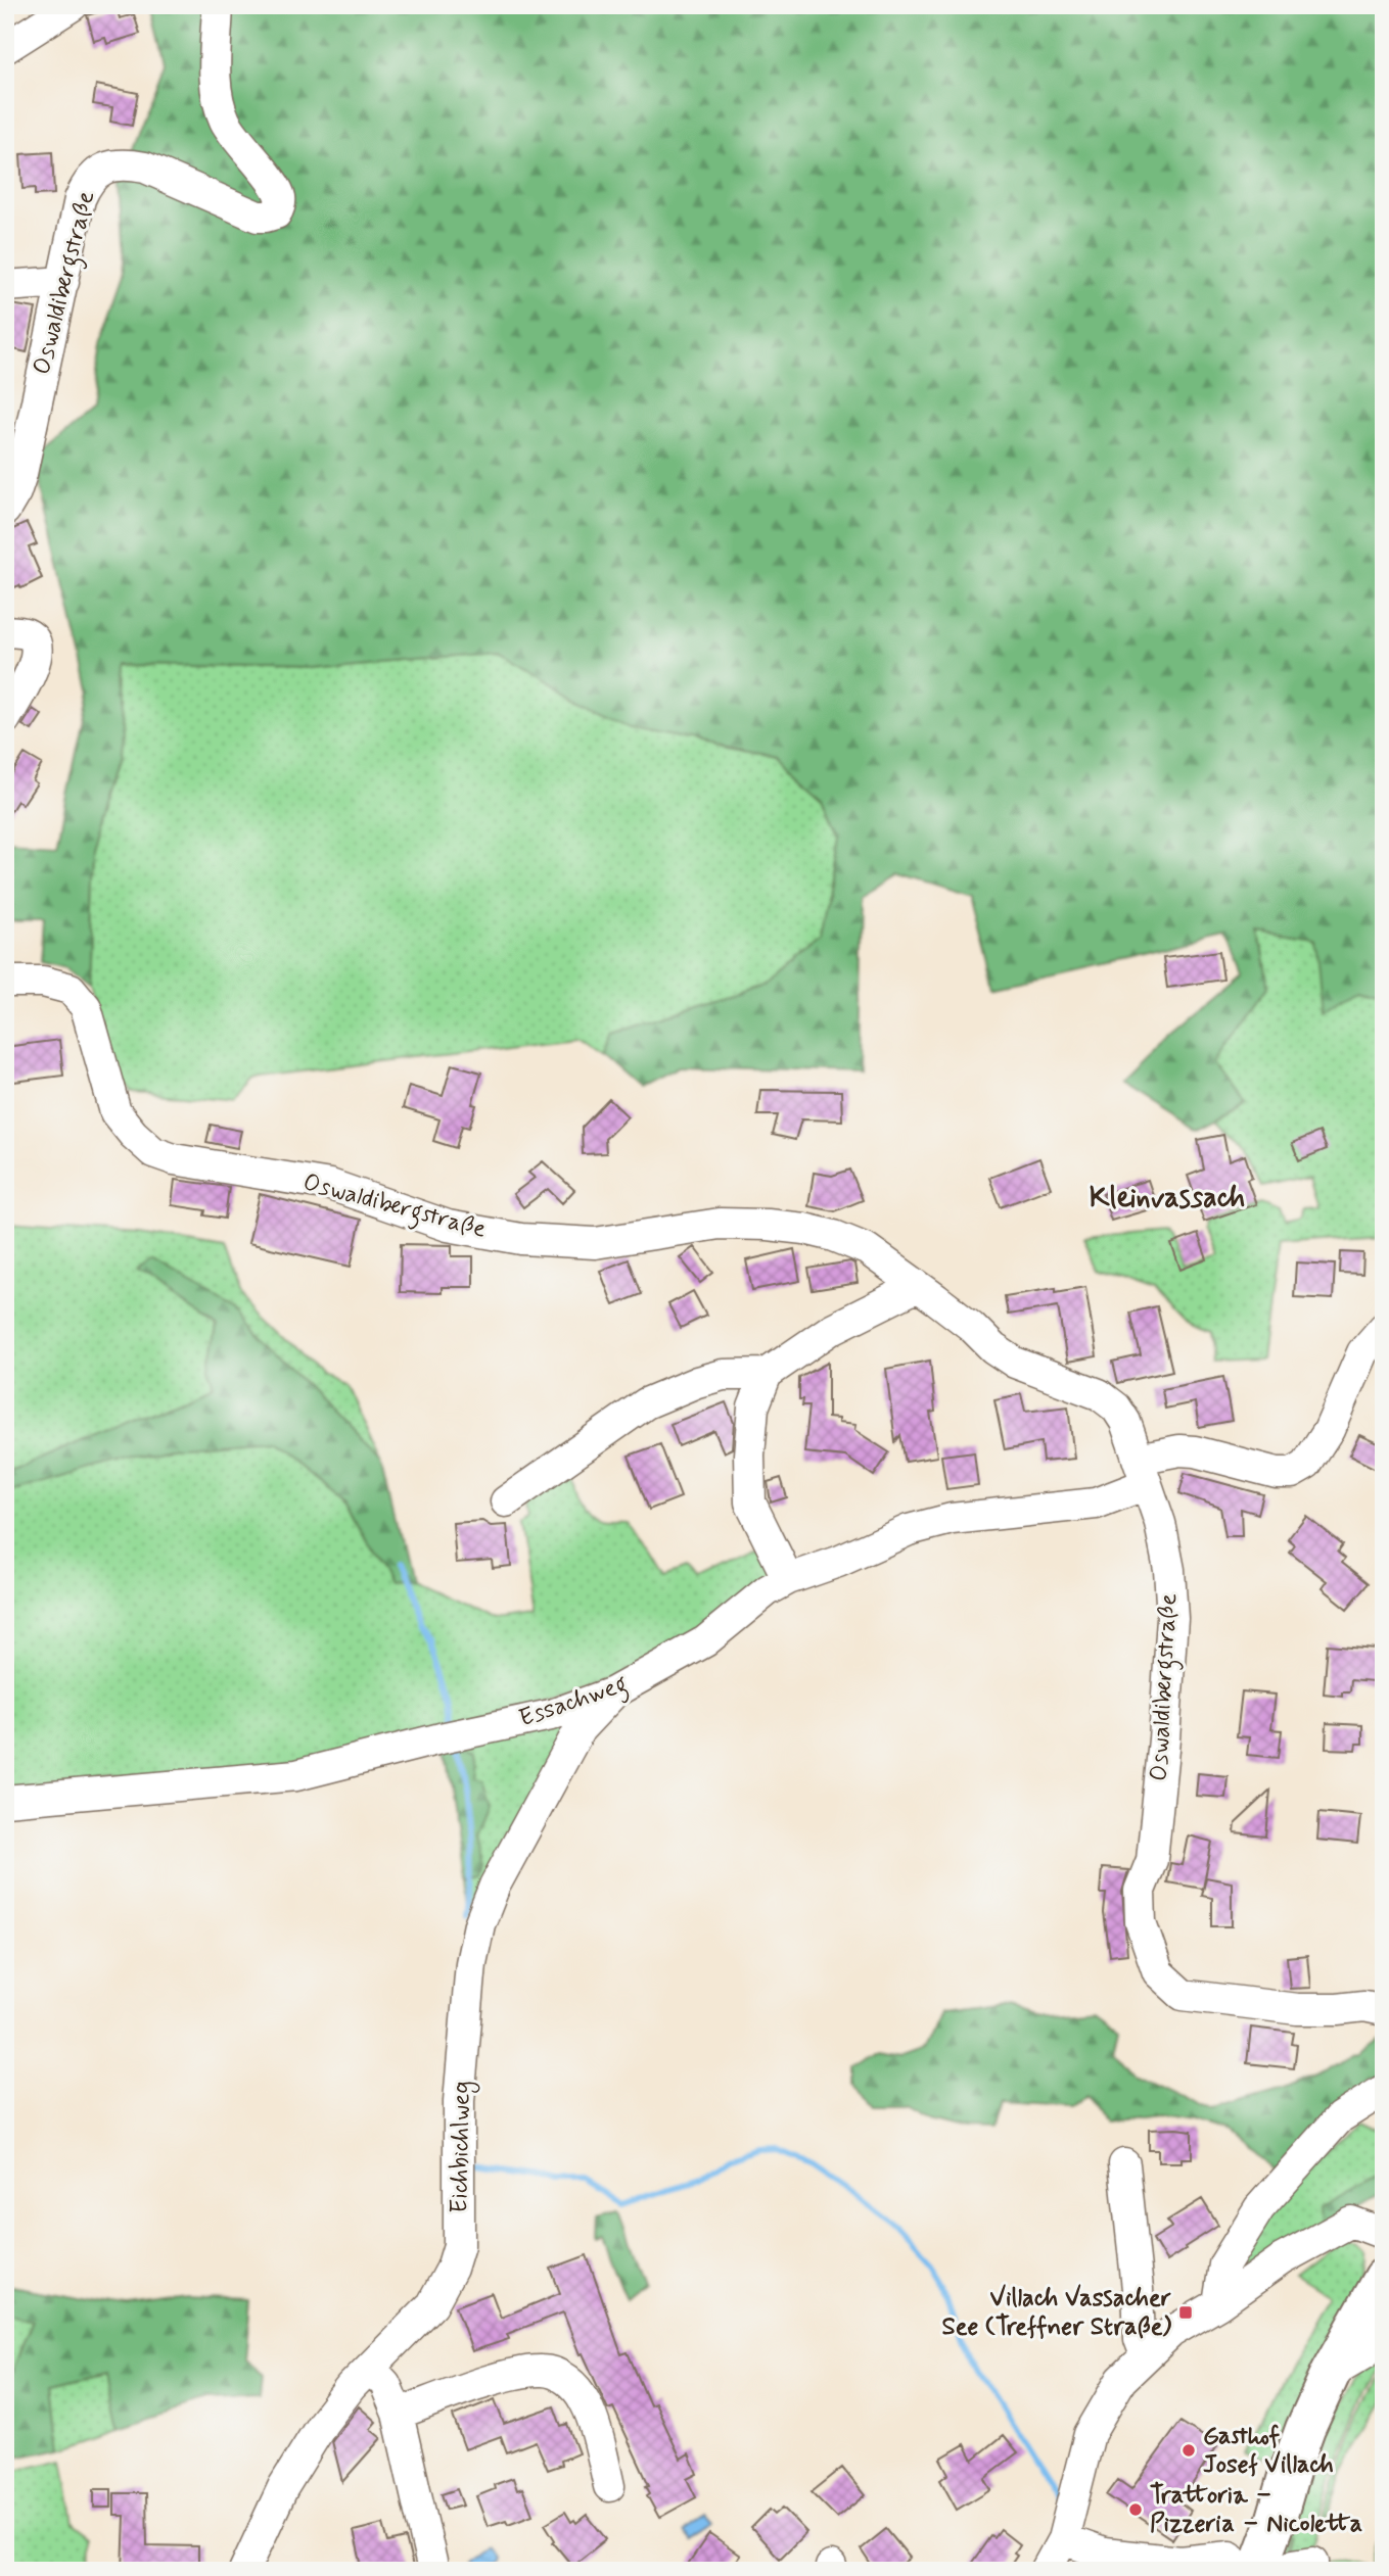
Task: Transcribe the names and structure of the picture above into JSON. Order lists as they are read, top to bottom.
{
  "streets": {
    "street": ["Oswaldibergstraße", "Essachweg", "Eichbichlweg"]
  },
  "crossings": [
    ["Oswaldibergstraße", "Essachweg"],
    ["Essachweg", "Eichbichlweg"]
  ],
  "districts": ["Kleinvassach"],
  "places": {
    "transit": ["Villach Vassacher See (Treffner Straße)"],
    "other": ["Gasthof Josef Villach", "Trattoria – Pizzeria – Nicoletta"]
  }
}
